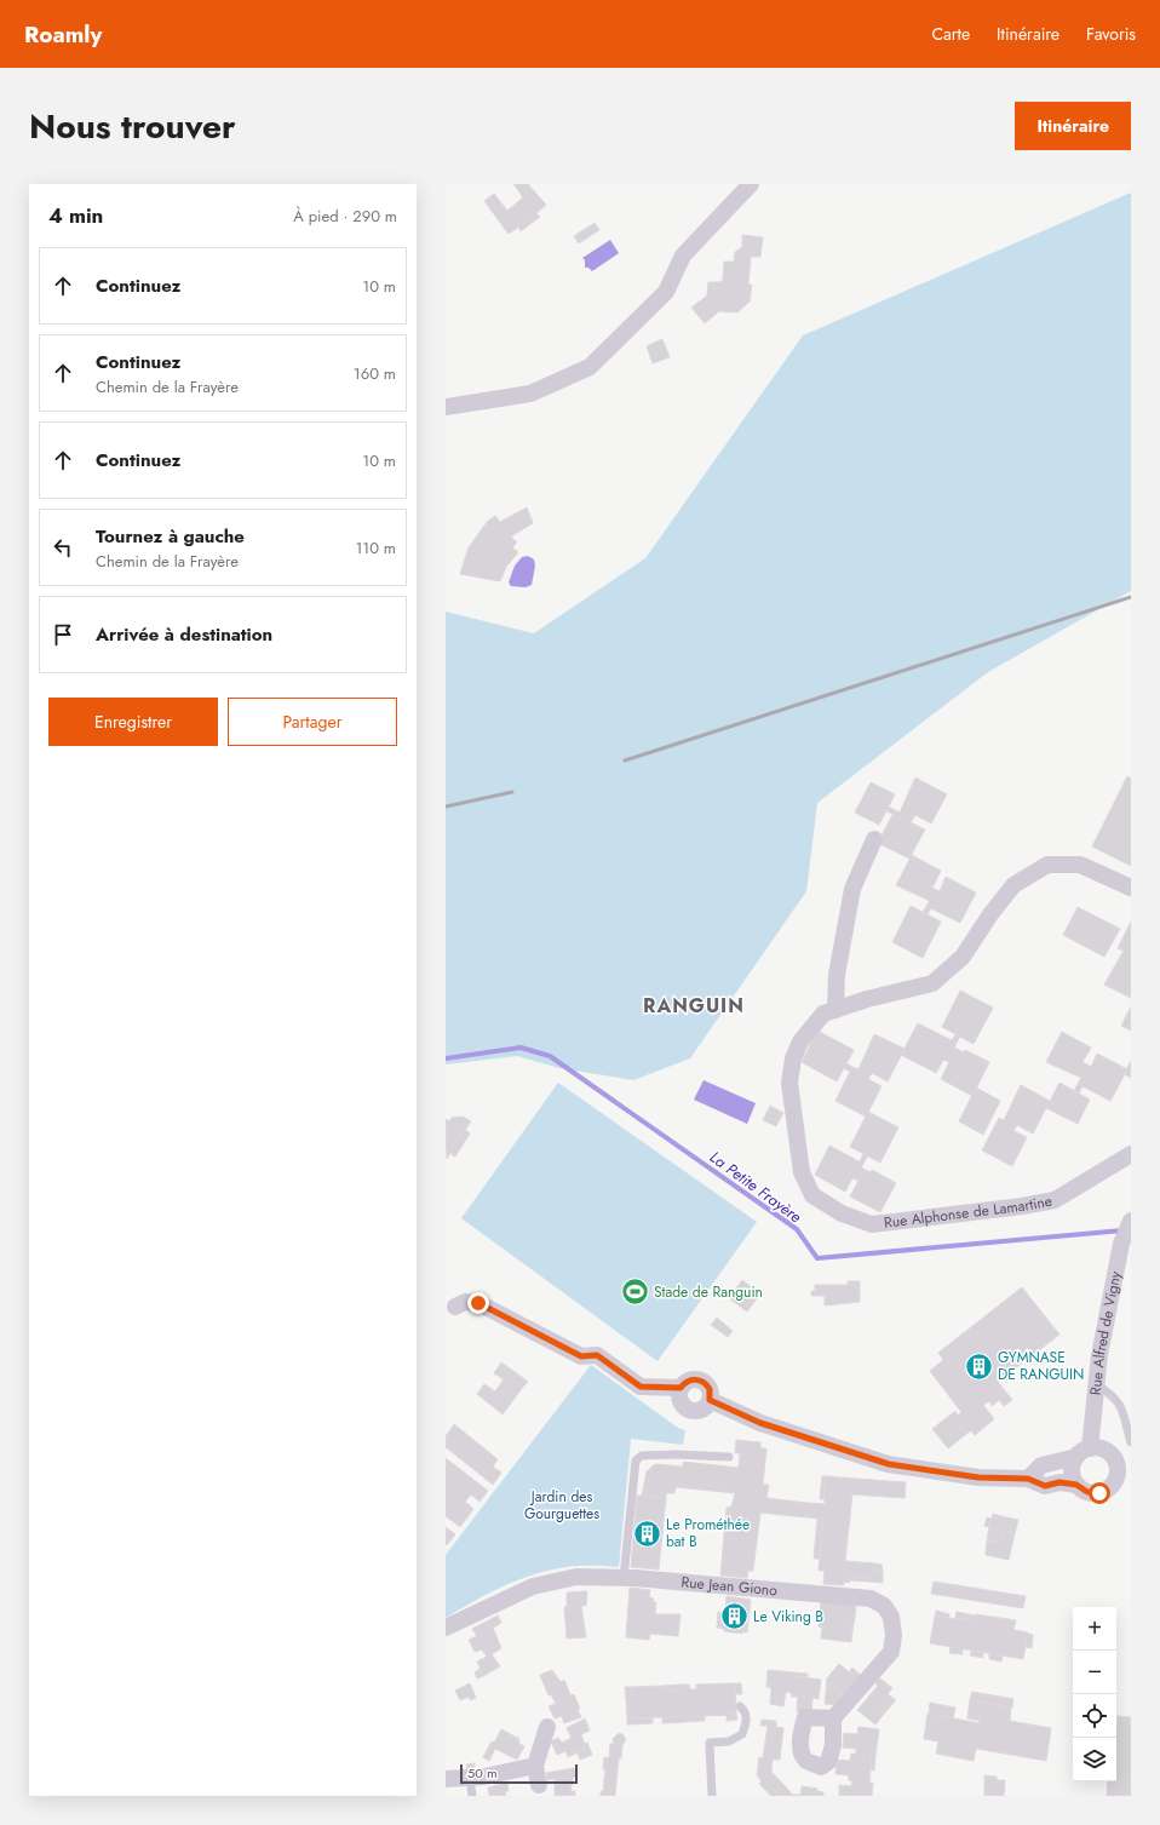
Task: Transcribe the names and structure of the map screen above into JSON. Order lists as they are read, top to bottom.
{
  "streets": {
    "street": ["Rue Alphonse de Lamartine", "Rue Alfred de Vigny", "Rue Jean Giono"]
  },
  "districts": ["RANGUIN"],
  "water": ["La Petite Frayère"],
  "parks": ["Jardin des Gourguettes"],
  "places": {
    "sports": ["Stade de Ranguin"],
    "building": ["GYMNASE DE RANGUIN", "Le Prométhée bat B", "Le Viking B"]
  },
  "scale_bar": "50 m",
  "page": {
    "header": "Roamly",
    "nav": ["Carte", "Itinéraire", "Favoris"],
    "title": "Nous trouver",
    "buttons": [
      "Itinéraire",
      ["Enregistrer", "Partager"]
    ],
    "heading": ["4 min", "À pied · 290 m"],
    "list": [
      ["Continuez", "10 m"],
      ["Continuez", "Chemin de la Frayère", "160 m"],
      ["Continuez", "10 m"],
      ["Tournez à gauche", "Chemin de la Frayère", "110 m"],
      "Arrivée à destination"
    ],
    "map_buttons": ["+", "−"],
    "scale": "50 m"
  }
}
